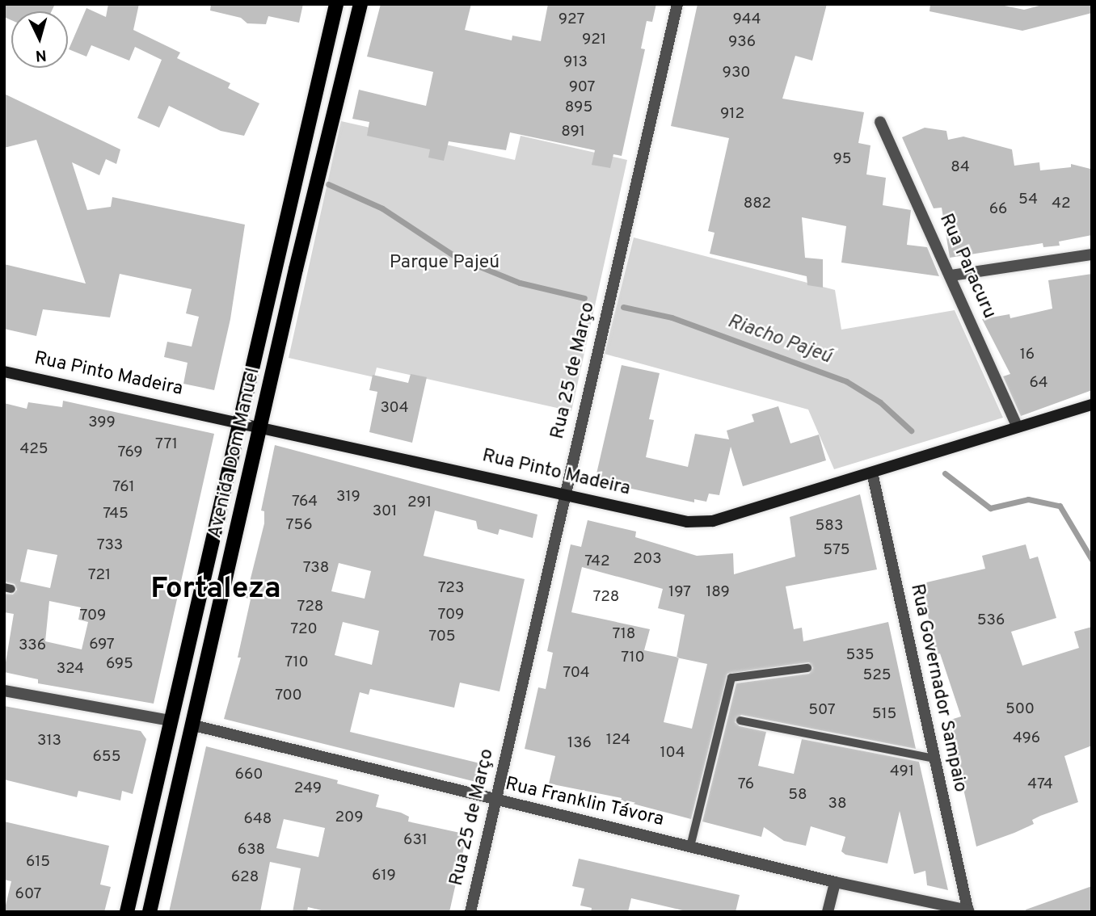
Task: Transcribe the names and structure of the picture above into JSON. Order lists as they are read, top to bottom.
{
  "streets": {
    "main road": ["Rua Pinto Madeira", "Avenida Dom Manuel"],
    "street": [
      "Rua Paracuru",
      "Rua 25 de Março",
      "Rua Governador Sampaio",
      "Rua Franklin Távora"
    ]
  },
  "crossings": [
    ["Rua Paracuru", "Rua Pinto Madeira"],
    ["Rua 25 de Março", "Rua Pinto Madeira"],
    ["Rua 25 de Março", "Rua Franklin Távora"],
    ["Rua Pinto Madeira", "Avenida Dom Manuel"],
    ["Rua Pinto Madeira", "Rua Governador Sampaio"],
    ["Avenida Dom Manuel", "Rua Franklin Távora"],
    ["Rua Governador Sampaio", "Rua Franklin Távora"]
  ],
  "districts": ["Fortaleza"],
  "water": ["Riacho Pajeú"],
  "parks": ["Parque Pajeú"],
  "house_numbers": [
    "927",
    "944",
    "921",
    "936",
    "913",
    "930",
    "907",
    "895",
    "912",
    "891",
    "95",
    "84",
    "54",
    "882",
    "42",
    "66",
    "16",
    "64",
    "304",
    "399",
    "771",
    "425",
    "769",
    "761",
    "319",
    "764",
    "291",
    "301",
    "745",
    "756",
    "583",
    "733",
    "575",
    "203",
    "742",
    "738",
    "721",
    "723",
    "197",
    "189",
    "728",
    "728",
    "709",
    "709",
    "536",
    "720",
    "718",
    "705",
    "697",
    "336",
    "535",
    "710",
    "710",
    "695",
    "324",
    "704",
    "525",
    "700",
    "500",
    "507",
    "515",
    "496",
    "124",
    "313",
    "136",
    "104",
    "655",
    "491",
    "660",
    "76",
    "474",
    "249",
    "58",
    "38",
    "209",
    "648",
    "631",
    "638",
    "615",
    "619",
    "628",
    "607"
  ],
  "north": "bottom"
}
